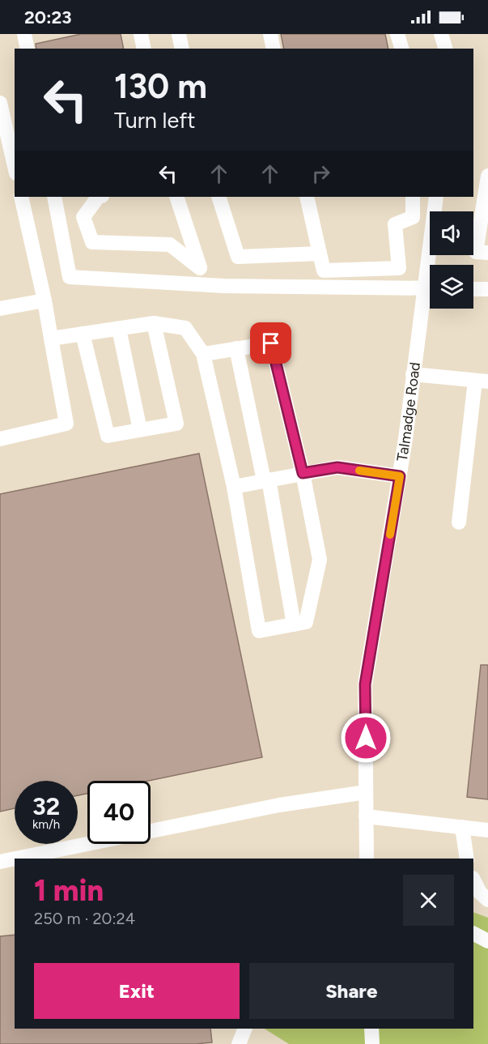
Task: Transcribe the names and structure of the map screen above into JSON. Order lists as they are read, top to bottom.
{
  "streets": {
    "street": ["Talmadge Road"]
  },
  "page": {
    "status": "20:23",
    "turn": ["130 m", "Turn left"],
    "speed": "32 km/h",
    "limit": "40",
    "heading": ["1 min", "250 m · 20:24"],
    "buttons": ["Exit", "Share"]
  }
}
